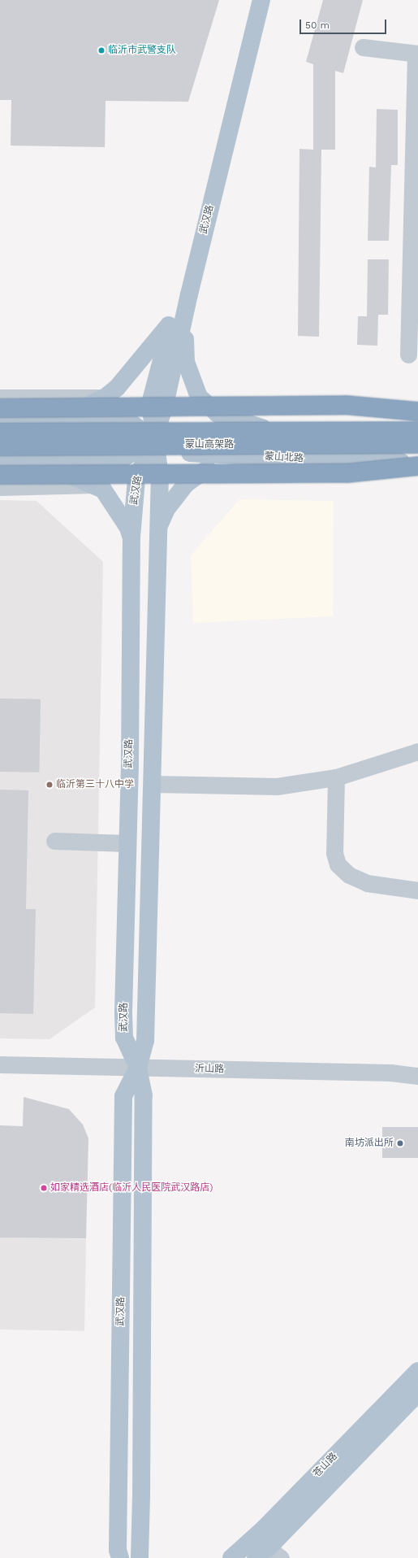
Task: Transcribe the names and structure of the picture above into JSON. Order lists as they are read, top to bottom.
{
  "streets": {
    "highway": ["蒙山高架路"],
    "main road": ["武汉路", "蒙山北路", "苍山路"],
    "street": ["沂山路"]
  },
  "crossings": [
    ["武汉路", "蒙山北路"],
    ["武汉路", "沂山路"]
  ],
  "places": [
    "临沂市武警支队",
    "临沂第三十八中学",
    "南坊派出所",
    "如家精选酒店(临沂人民医院武汉路店)"
  ],
  "scale_bar": "50 m"
}
